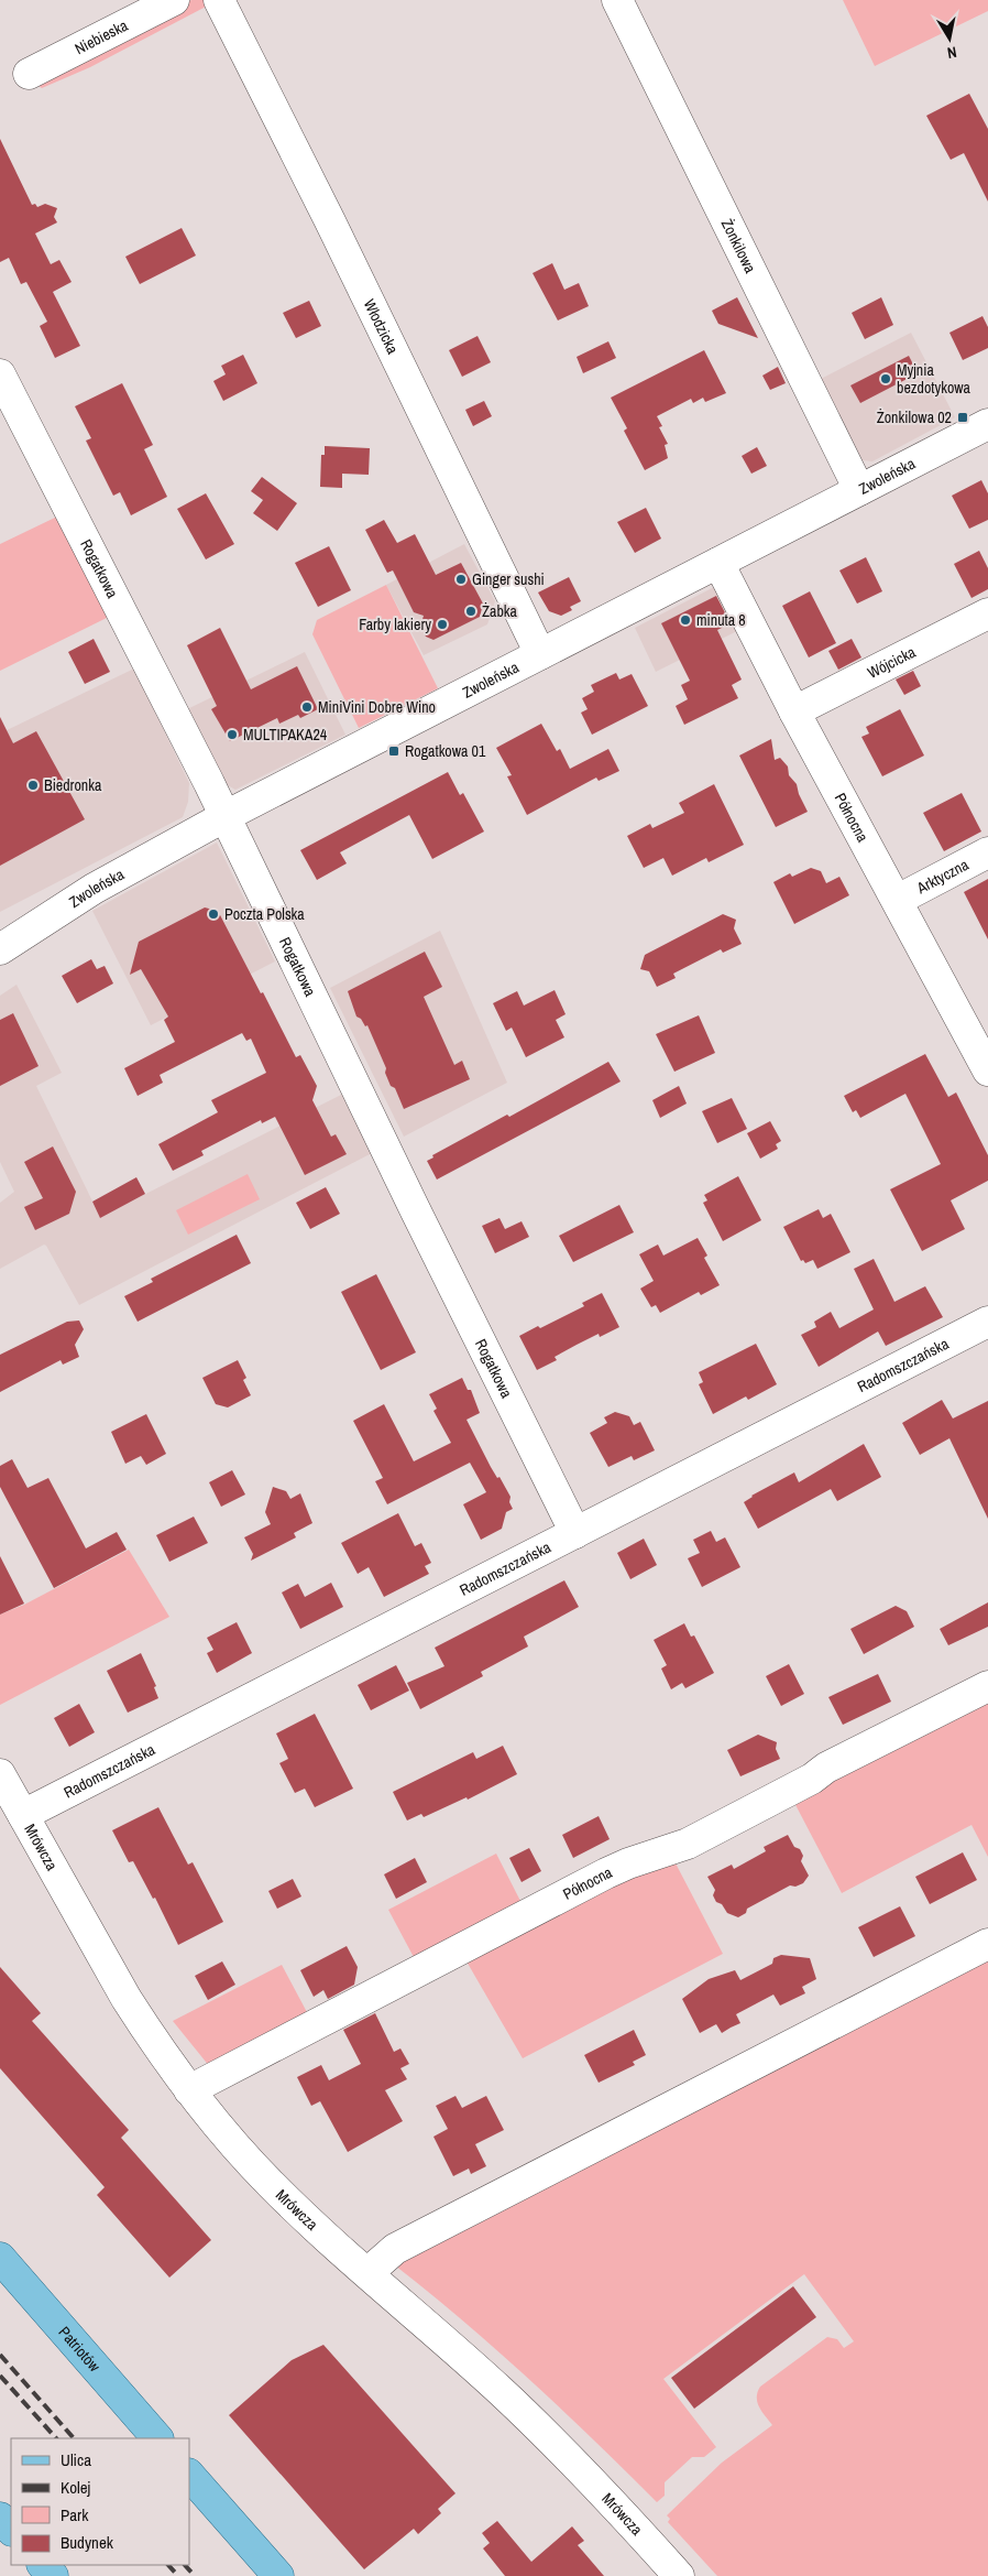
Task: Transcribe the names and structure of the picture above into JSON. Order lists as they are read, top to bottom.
{
  "streets": {
    "main road": ["Patriotów"],
    "street": [
      "Niebieska",
      "Żonkilowa",
      "Włodzicka",
      "Zwoleńska",
      "Rogatkowa",
      "Wójcicka",
      "Północna",
      "Arktyczna",
      "Radomszczańska",
      "Mrówcza"
    ]
  },
  "crossings": [
    ["Żonkilowa", "Zwoleńska"],
    ["Włodzicka", "Zwoleńska"],
    ["Zwoleńska", "Rogatkowa"],
    ["Zwoleńska", "Północna"],
    ["Rogatkowa", "Radomszczańska"],
    ["Wójcicka", "Północna"],
    ["Północna", "Arktyczna"],
    ["Północna", "Mrówcza"],
    ["Radomszczańska", "Mrówcza"]
  ],
  "places": {
    "other": [
      "Myjnia bezdotykowa",
      "Ginger sushi",
      "Żabka",
      "minuta 8",
      "Farby lakiery",
      "MiniVini Dobre Wino",
      "MULTIPAKA24",
      "Biedronka",
      "Poczta Polska"
    ],
    "transit": ["Żonkilowa 02", "Rogatkowa 01"]
  },
  "legend": [
    "Ulica",
    "Kolej",
    "Park",
    "Budynek"
  ],
  "north": "bottom"
}
